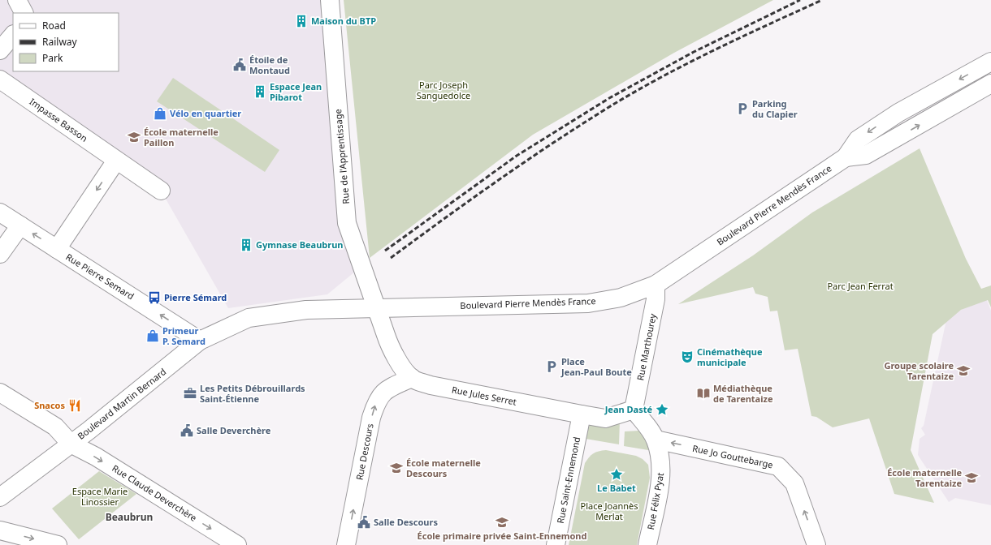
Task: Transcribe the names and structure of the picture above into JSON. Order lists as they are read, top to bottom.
{
  "streets": {
    "street": [
      "Impasse Basson",
      "Rue de l'Apprentissage",
      "Boulevard Pierre Mendès France",
      "Rue Pierre Semard",
      "Rue Marthourey",
      "Rue Jules Serret",
      "Boulevard Martin Bernard",
      "Rue Descours",
      "Rue Jo Gouttebarge",
      "Rue Saint-Ennemond",
      "Rue Claude Deverchère",
      "Rue Félix Pyat"
    ]
  },
  "crossings": [
    ["Rue de l'Apprentissage", "Boulevard Pierre Mendès France"],
    ["Boulevard Pierre Mendès France", "Rue Marthourey"],
    ["Boulevard Pierre Mendès France", "Boulevard Martin Bernard"],
    ["Rue Pierre Semard", "Boulevard Martin Bernard"],
    ["Rue Marthourey", "Rue Jules Serret"],
    ["Rue Jules Serret", "Rue Descours"],
    ["Rue Jules Serret", "Rue Saint-Ennemond"],
    ["Boulevard Martin Bernard", "Rue Claude Deverchère"],
    ["Rue Jo Gouttebarge", "Rue Félix Pyat"]
  ],
  "one_way": ["Rue Descours", "Rue Jo Gouttebarge", "Rue Claude Deverchère"],
  "districts": ["Beaubrun"],
  "parks": [
    "Parc Joseph Sanguedolce",
    "Parc Jean Ferrat",
    "Espace Marie Linossier",
    "Place Joannès Merlat"
  ],
  "places": {
    "building": ["Maison du BTP", "Espace Jean Pibarot", "Gymnase Beaubrun"],
    "public building": ["Étoile de Montaud", "Salle Deverchère", "Salle Descours"],
    "parking": ["Parking du Clapier", "Place Jean-Paul Boute"],
    "shop": ["Vélo en quartier", "Primeur P. Semard"],
    "school or university": [
      "École maternelle Paillon",
      "Groupe scolaire Tarentaize",
      "École maternelle Descours",
      "École maternelle Tarentaize",
      "École primaire privée Saint-Ennemond"
    ],
    "bus stop": ["Pierre Sémard"],
    "theatre": ["Cinémathèque municipale"],
    "office": ["Les Petits Débrouillards Saint-Étienne"],
    "library": ["Médiathèque de Tarentaize"],
    "restaurant": ["Snacos"],
    "place": ["Jean Dasté", "Le Babet"]
  },
  "legend": ["Road", "Railway", "Park"]
}
